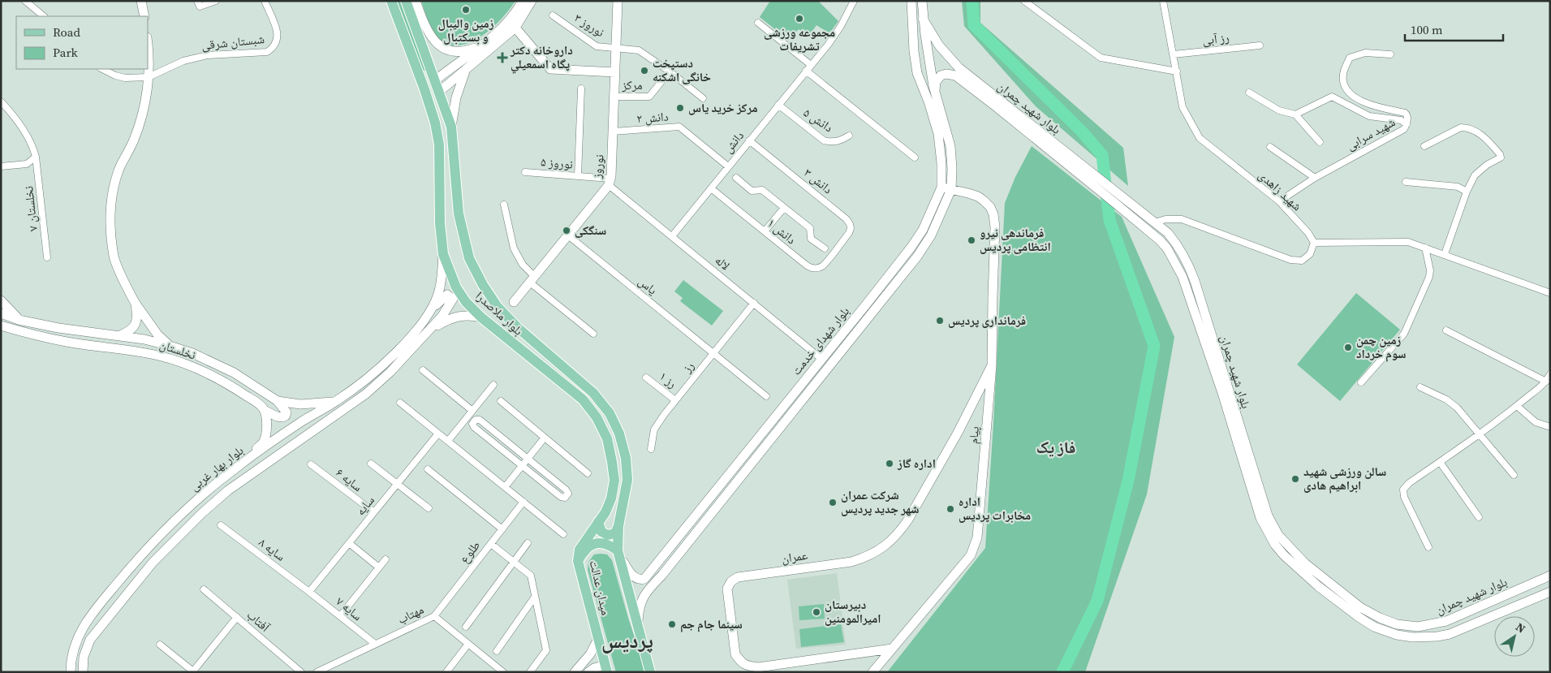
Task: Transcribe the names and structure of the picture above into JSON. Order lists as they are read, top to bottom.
{
  "streets": {
    "main road": [
      "بلوار شهید چمران",
      "نوروز",
      "بلوار ملاصدرا",
      "بلوار شهدای خدمت",
      "نخلستان",
      "پیام",
      "بلوار بهار غربی",
      "عمران",
      "میدان عدالت"
    ],
    "street": [
      "نوروز ۳",
      "رز آبی",
      "شبستان شرقی",
      "مرکز",
      "دانش ۲",
      "دانش ۵",
      "شهید سرابی",
      "دانش",
      "نوروز ۵",
      "دانش ۳",
      "شهید زاهدی",
      "نخلستان ۷",
      "دانش ۱",
      "لاله",
      "یاس",
      "رز",
      "رز ۱",
      "سایه ۶",
      "سایه",
      "سایه ۸",
      "طلوع",
      "سایه ۷",
      "مهتاب",
      "آفتاب"
    ]
  },
  "crossings": [
    ["نوروز ۳", "مرکز"],
    ["نوروز ۳", "نوروز"],
    ["رز آبی", "شهید زاهدی"],
    ["مرکز", "نوروز"],
    ["بلوار شهید چمران", "بلوار شهدای خدمت"],
    ["دانش ۲", "دانش"],
    ["دانش ۲", "نوروز"],
    ["دانش ۵", "دانش"],
    ["شهید سرابی", "شهید زاهدی"],
    ["دانش", "دانش ۳"],
    ["دانش", "دانش ۱"],
    ["دانش", "لاله"],
    ["نوروز ۵", "نوروز"],
    ["نوروز ۵", "لاله"],
    ["نوروز", "لاله"],
    ["نوروز", "یاس"],
    ["دانش ۳", "دانش ۱"],
    ["لاله", "بلوار شهدای خدمت"],
    ["لاله", "رز"],
    ["یاس", "رز"],
    ["بلوار ملاصدرا", "بلوار شهدای خدمت"],
    ["بلوار ملاصدرا", "میدان عدالت"],
    ["بلوار شهدای خدمت", "پیام"],
    ["بلوار شهدای خدمت", "میدان عدالت"],
    ["نخلستان", "بلوار بهار غربی"],
    ["رز", "رز ۱"],
    ["پیام", "عمران"],
    ["سایه ۶", "سایه"],
    ["سایه", "سایه ۸"],
    ["سایه", "سایه ۷"],
    ["سایه ۸", "سایه ۷"],
    ["طلوع", "مهتاب"],
    ["سایه ۷", "مهتاب"]
  ],
  "districts": ["فاز یک", "پردیس"],
  "places": {
    "other": [
      "زمین والیبال و بسکتبال",
      "مجموعه ورزشی تشریفات",
      "دستپخت خانگی اشکنه",
      "مرکز خرید یاس",
      "سنگکی",
      "فرماندهی نیرو انتظامی پردیس",
      "فرمانداری پردیس",
      "زمین چمن سوم خرداد",
      "اداره گاز",
      "سالن ورزشی شهید ابراهیم هادی",
      "شرکت عمران شهر جدید پردیس",
      "اداره مخابرات پردیس",
      "دبیرستان امیرالمومنین",
      "سینما جام جم"
    ],
    "health": ["داروخانه دكتر پگاه اسمعيلي"]
  },
  "legend": ["Road", "Park"],
  "scale_bar": "100 m",
  "north": "top right"
}
